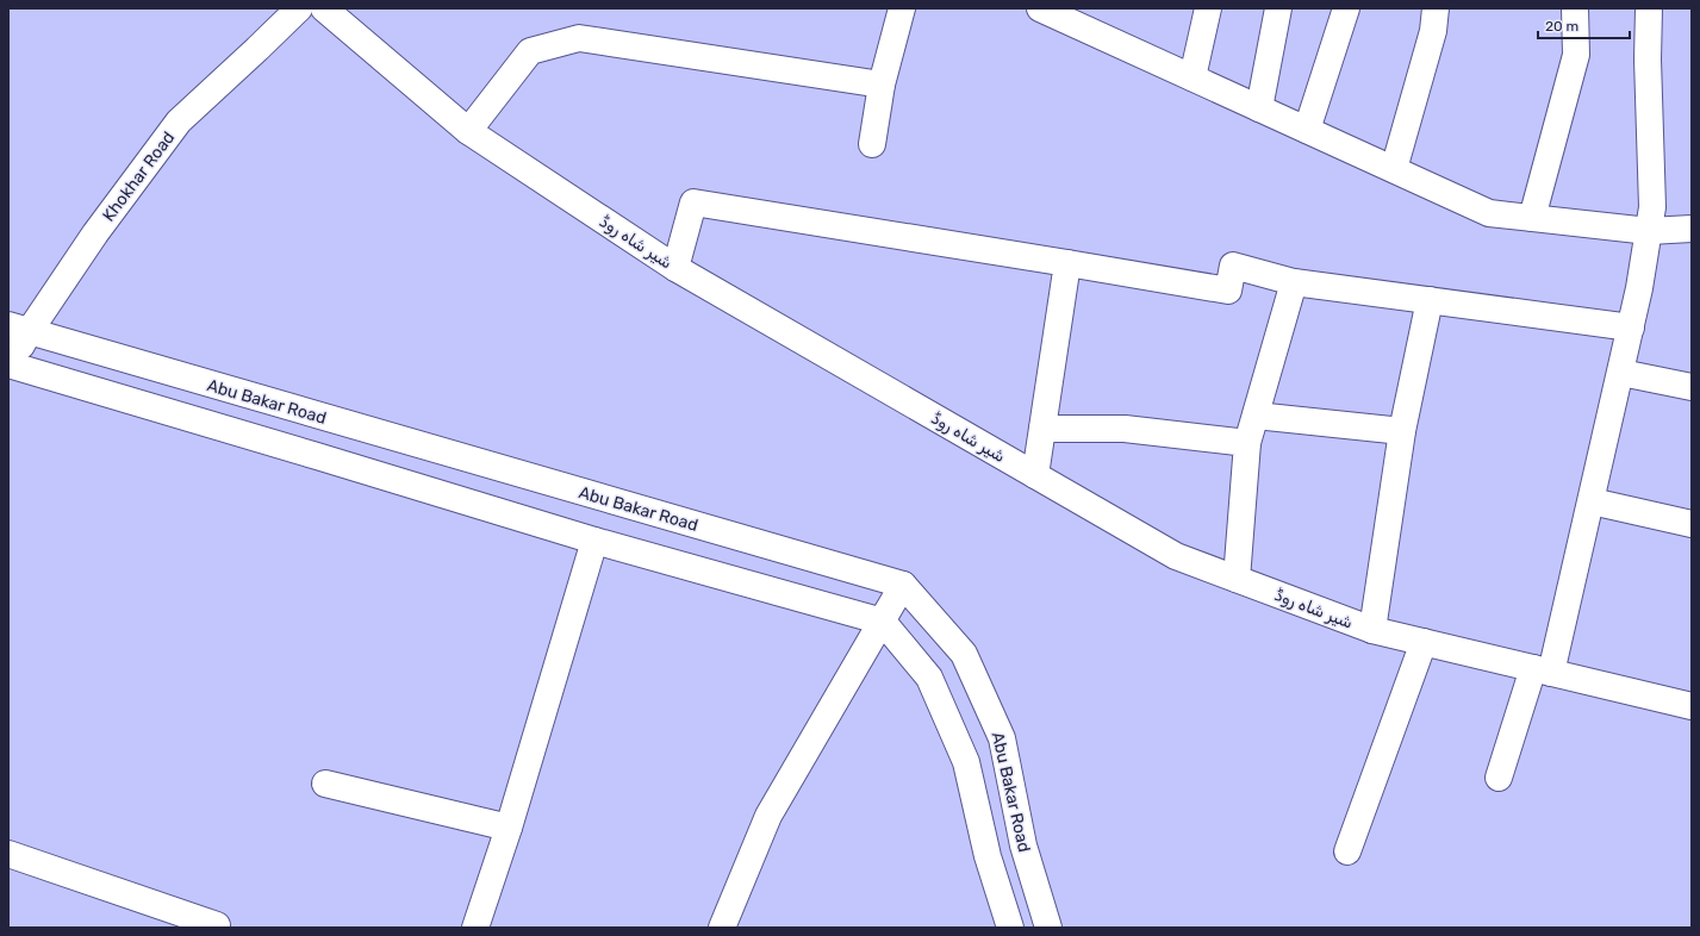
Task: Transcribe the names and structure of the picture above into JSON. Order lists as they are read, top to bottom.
{
  "streets": {
    "street": ["Khokhar Road", "شیر شاہ روڈ", "Abu Bakar Road"]
  },
  "crossings": [
    ["Khokhar Road", "Abu Bakar Road"]
  ],
  "scale_bar": "20 m"
}
